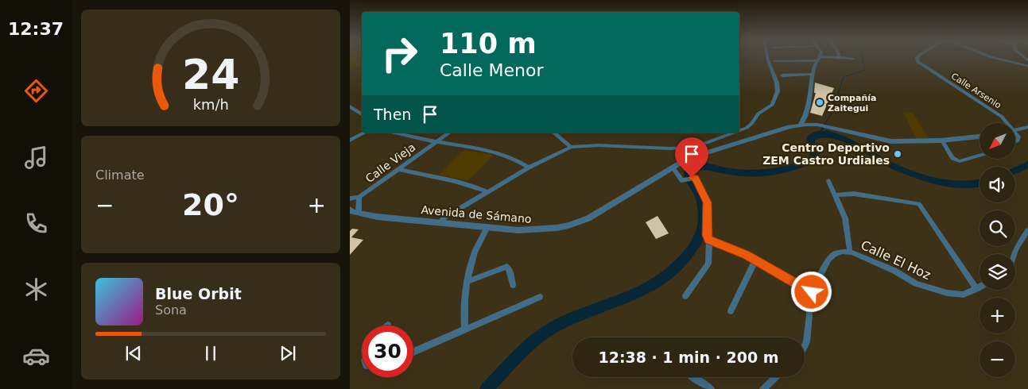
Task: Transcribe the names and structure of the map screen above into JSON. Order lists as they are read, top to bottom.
{
  "streets": {
    "street": [
      "Calle Arsenio",
      "Calle Vieja",
      "Avenida de Sámano",
      "Calle El Hoz"
    ]
  },
  "places": ["Compañía Zaitegui", "Centro Deportivo ZEM Castro Urdiales"],
  "north": "bottom left",
  "page": {
    "tabs": "12:37",
    "turn": ["110 m", "Calle Menor"],
    "then": "Then",
    "map_buttons": ["+", "−"],
    "tile": "Climate",
    "heat": ["−", "20°", "+"],
    "song": ["Blue Orbit", "Sona"],
    "limit": "30",
    "trip": "12:38 · 1 min · 200 m",
    "gauge": ["24", "km/h"]
  }
}
